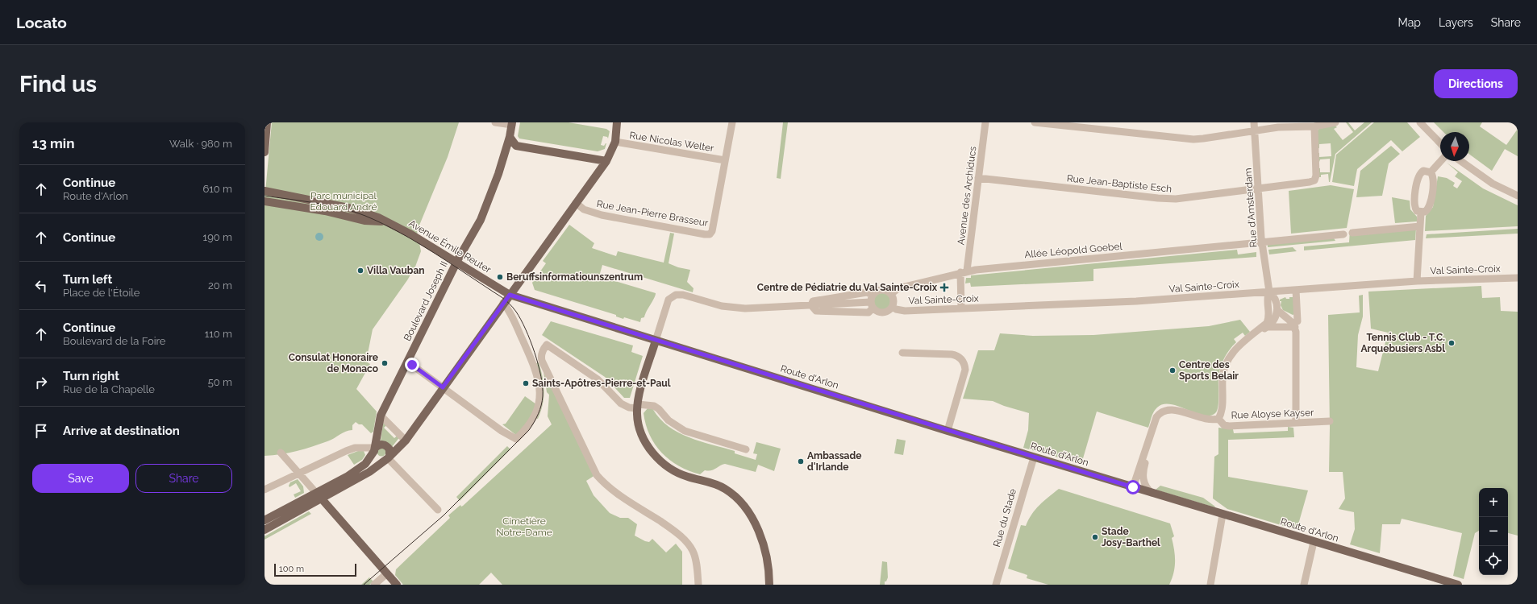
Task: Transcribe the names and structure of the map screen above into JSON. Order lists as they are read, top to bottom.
{
  "streets": {
    "main road": ["Avenue Émile Reuter", "Boulevard Joseph II", "Route d'Arlon"],
    "street": [
      "Rue Nicolas Welter",
      "Rue Jean-Baptiste Esch",
      "Avenue des Archiducs",
      "Rue d'Amsterdam",
      "Rue Jean-Pierre Brasseur",
      "Allée Léopold Goebel",
      "Val Sainte-Croix",
      "Rue Aloyse Kayser",
      "Rue du Stade"
    ]
  },
  "crossings": [
    ["Rue Nicolas Welter", "Rue Jean-Pierre Brasseur"],
    ["Rue Jean-Baptiste Esch", "Avenue des Archiducs"],
    ["Rue Jean-Baptiste Esch", "Rue d'Amsterdam"],
    ["Avenue des Archiducs", "Allée Léopold Goebel"],
    ["Avenue des Archiducs", "Val Sainte-Croix"],
    ["Rue d'Amsterdam", "Allée Léopold Goebel"],
    ["Rue d'Amsterdam", "Val Sainte-Croix"],
    ["Avenue Émile Reuter", "Boulevard Joseph II"],
    ["Avenue Émile Reuter", "Route d'Arlon"],
    ["Allée Léopold Goebel", "Val Sainte-Croix"],
    ["Route d'Arlon", "Rue du Stade"]
  ],
  "parks": ["Parc municipal Edouard André", "Cimetière Notre-Dame"],
  "places": {
    "other": [
      "Villa Vauban",
      "Beruffsinformatiounszentrum",
      "Tennis Club - T.C. Arquebusiers Asbl",
      "Consulat Honoraire de Monaco",
      "Centre des Sports Belair",
      "Saints-Apôtres-Pierre-et-Paul",
      "Ambassade d'Irlande",
      "Stade Josy-Barthel"
    ],
    "health": ["Centre de Pédiatrie du Val Sainte-Croix"]
  },
  "scale_bar": "100 m",
  "north": "bottom",
  "page": {
    "header": "Locato",
    "nav": ["Map", "Layers", "Share"],
    "buttons": [
      "Directions",
      ["Save", "Share"]
    ],
    "title": "Find us",
    "heading": ["13 min", "Walk · 980 m"],
    "list": [
      ["Continue", "Route d'Arlon", "610 m"],
      ["Continue", "190 m"],
      ["Turn left", "Place de l'Étoile", "20 m"],
      ["Continue", "Boulevard de la Foire", "110 m"],
      ["Turn right", "Rue de la Chapelle", "50 m"],
      "Arrive at destination"
    ],
    "map_buttons": ["+", "−"],
    "scale": "100 m"
  }
}
